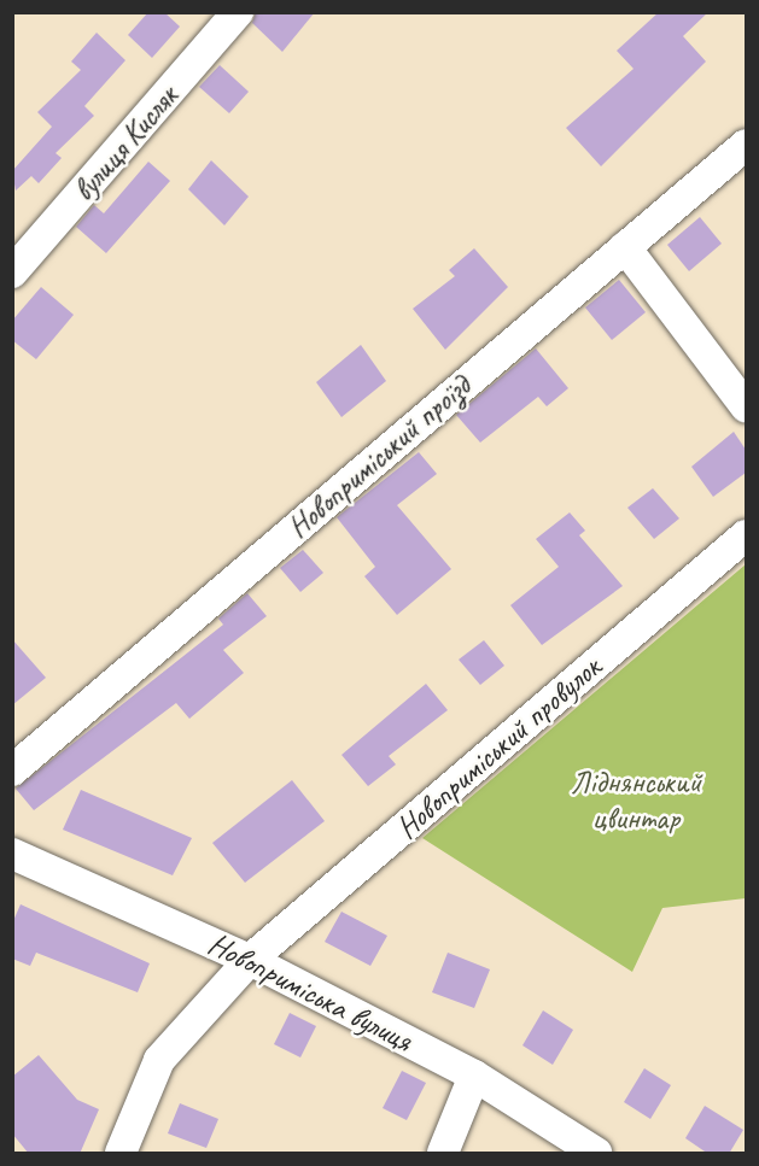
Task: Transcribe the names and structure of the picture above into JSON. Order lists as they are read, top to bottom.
{
  "streets": {
    "street": [
      "вулиця Кисляк",
      "Новоприміський проїзд",
      "Новоприміський провулок",
      "Новоприміська вулиця"
    ]
  },
  "crossings": [
    ["Новоприміський провулок", "Новоприміська вулиця"]
  ],
  "parks": ["Ліднянський цвинтар"]
}
